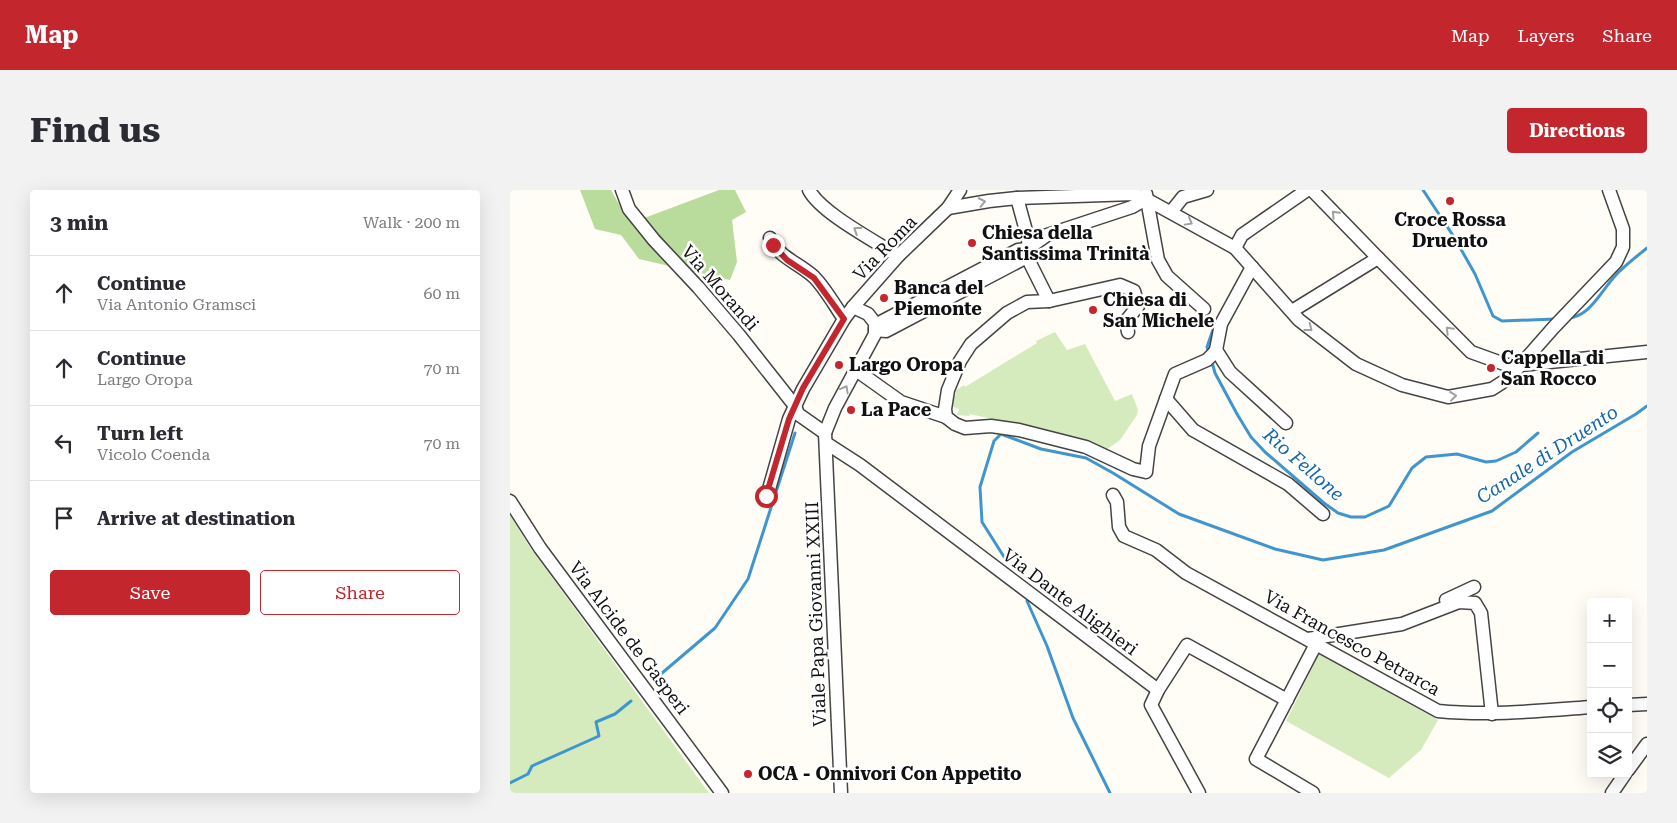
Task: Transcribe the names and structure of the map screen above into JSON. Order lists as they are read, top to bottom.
{
  "streets": {
    "street": [
      "Via Roma",
      "Via Morandi",
      "Via Dante Alighieri",
      "Viale Papa Giovanni XXIII",
      "Via Alcide de Gasperi",
      "Via Francesco Petrarca"
    ]
  },
  "crossings": [
    ["Via Dante Alighieri", "Viale Papa Giovanni XXIII"]
  ],
  "water": ["Canale di Druento", "Rio Fellone"],
  "places": [
    "Croce Rossa Druento",
    "Chiesa della Santissima Trinità",
    "Banca del Piemonte",
    "Chiesa di San Michele",
    "Largo Oropa",
    "Cappella di San Rocco",
    "La Pace",
    "OCA - Onnivori Con Appetito"
  ],
  "page": {
    "header": "Map",
    "nav": ["Map", "Layers", "Share"],
    "buttons": [
      "Directions",
      ["Save", "Share"]
    ],
    "title": "Find us",
    "heading": ["3 min", "Walk · 200 m"],
    "list": [
      ["Continue", "Via Antonio Gramsci", "60 m"],
      ["Continue", "Largo Oropa", "70 m"],
      ["Turn left", "Vicolo Coenda", "70 m"],
      "Arrive at destination"
    ],
    "map_buttons": ["+", "−"]
  }
}
